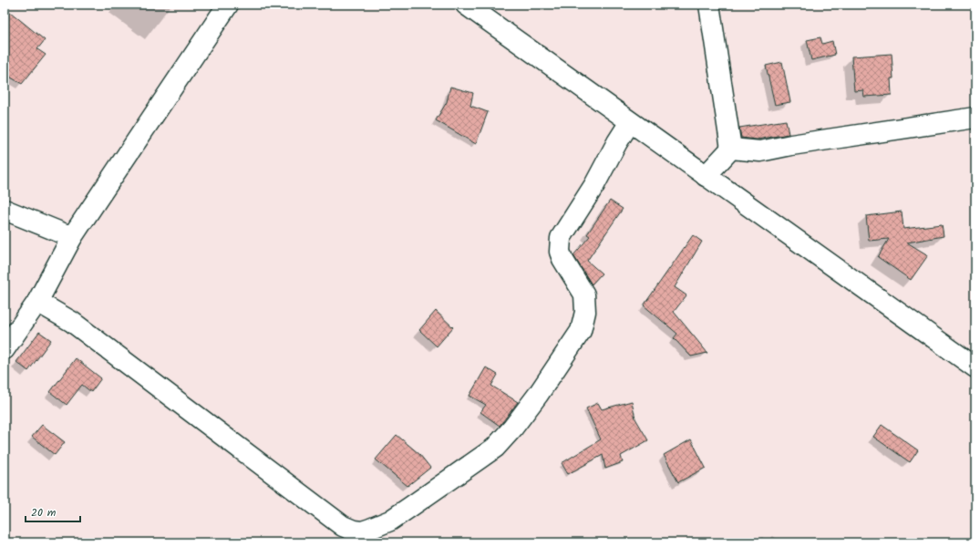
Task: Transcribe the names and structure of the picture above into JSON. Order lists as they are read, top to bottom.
{
  "scale_bar": "20 m"
}
